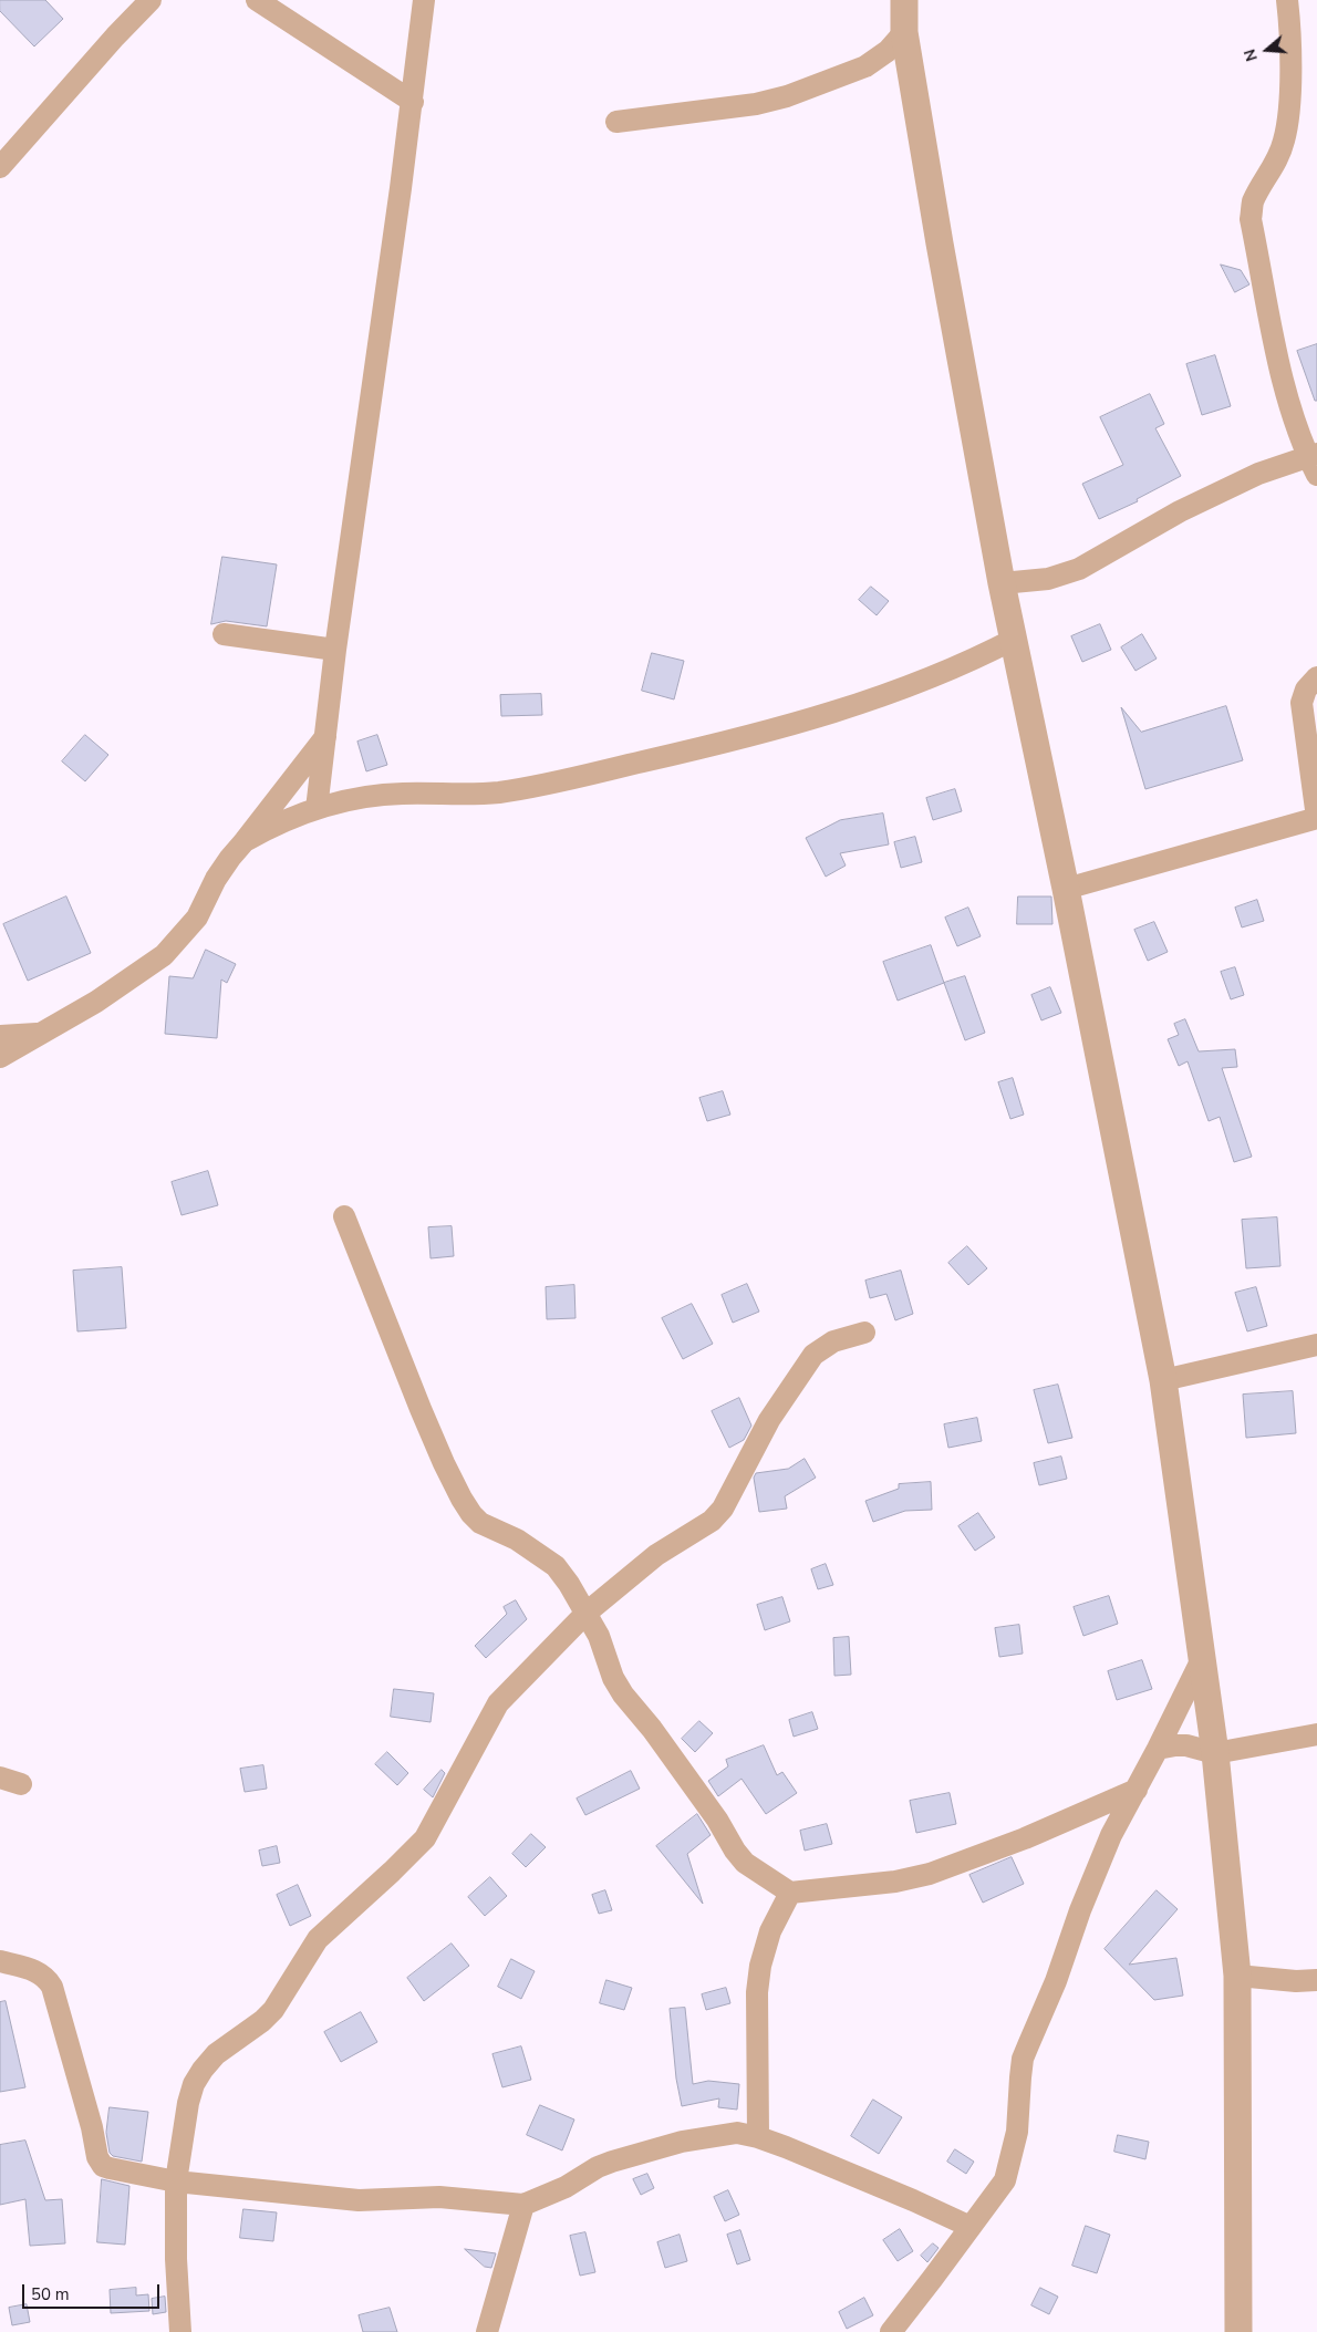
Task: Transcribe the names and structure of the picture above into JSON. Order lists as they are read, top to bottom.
{
  "scale_bar": "50 m",
  "north": "left"
}
